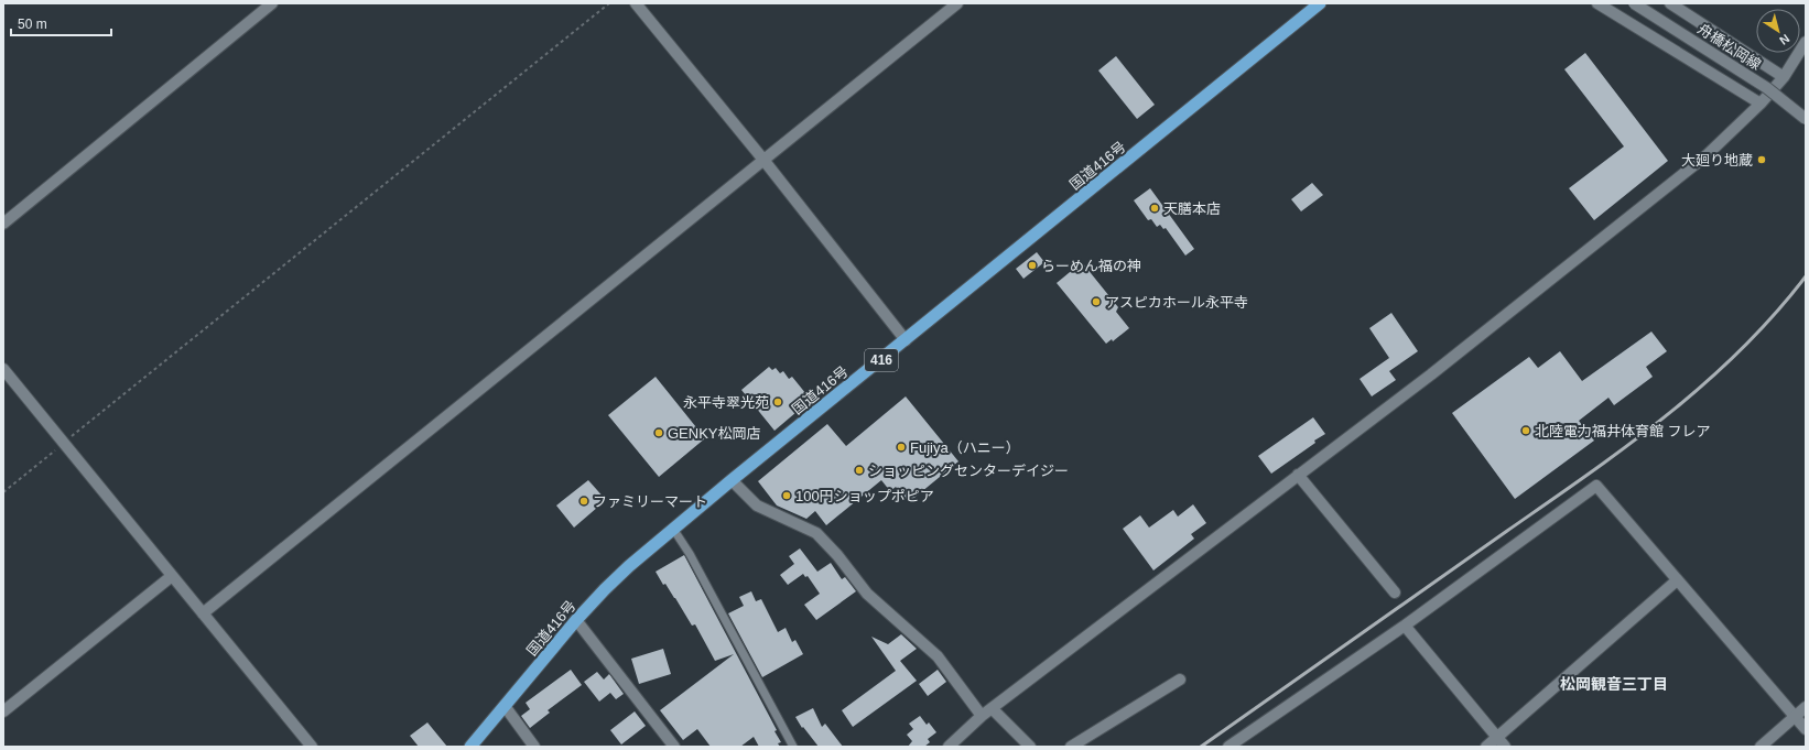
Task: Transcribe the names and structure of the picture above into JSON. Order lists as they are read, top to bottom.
{
  "streets": {
    "highway": ["国道416号", "416"],
    "street": ["舟橋松岡線"]
  },
  "districts": ["松岡観音三丁目"],
  "places": [
    "大廻り地蔵",
    "天膳本店",
    "らーめん福の神",
    "アスピカホール永平寺",
    "永平寺翠光苑",
    "北陸電力福井体育館 フレア",
    "GENKY松岡店",
    "Fujiya（ハニー）",
    "ショッピングセンターデイジー",
    "100円ショップポピア",
    "ファミリーマート"
  ],
  "scale_bar": "50 m",
  "north": "bottom right"
}
